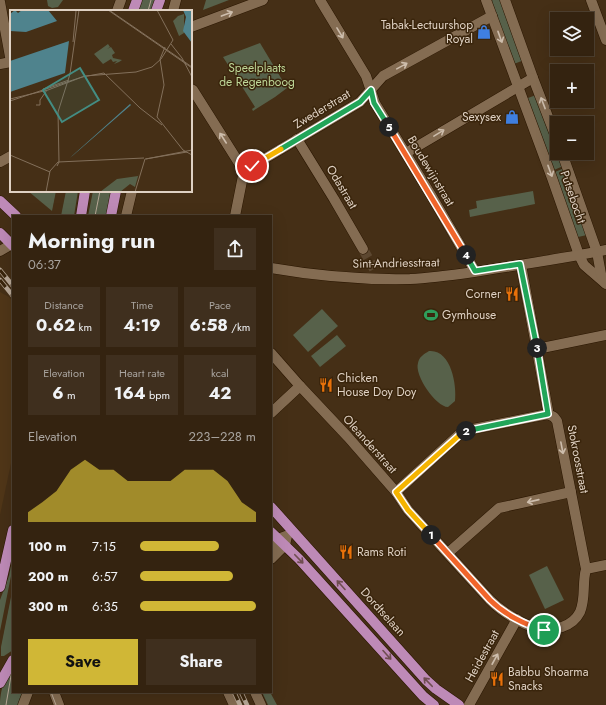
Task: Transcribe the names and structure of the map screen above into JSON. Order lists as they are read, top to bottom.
{
  "streets": {
    "main road": ["Dordtselaan"],
    "street": [
      "Zwederstraat",
      "Boudewijnstraat",
      "Odastraat",
      "Putsebocht",
      "Sint-Andriesstraat",
      "Oleanderstraat",
      "Stokroosstraat",
      "Heidestraat"
    ]
  },
  "crossings": [
    ["Zwederstraat", "Boudewijnstraat"],
    ["Zwederstraat", "Odastraat"],
    ["Zwederstraat", "Putsebocht"],
    ["Boudewijnstraat", "Sint-Andriesstraat"],
    ["Putsebocht", "Sint-Andriesstraat"],
    ["Sint-Andriesstraat", "Stokroosstraat"],
    ["Oleanderstraat", "Stokroosstraat"],
    ["Oleanderstraat", "Heidestraat"],
    ["Stokroosstraat", "Heidestraat"]
  ],
  "one_way": ["Heidestraat"],
  "parks": ["Speelplaats de Regenboog"],
  "places": {
    "shop": ["Tabak-Lectuurshop Royal", "Sexysex"],
    "restaurant": [
      "Corner",
      "Chicken House Doy Doy",
      "Rams Roti",
      "Babbu Shoarma Snacks"
    ],
    "sports": ["Gymhouse"]
  },
  "page": {
    "map_buttons": ["+", "−"],
    "pins": [
      "5",
      "4",
      "3",
      "2",
      "1"
    ],
    "heading": ["Morning run", "06:37"],
    "stats": [
      ["Distance", "0.62 km"],
      ["Time", "4:19"],
      ["Pace", "6:58 /km"],
      ["Elevation", "6 m"],
      ["Heart rate", "164 bpm"],
      ["kcal", "42"]
    ],
    "chart": ["Elevation", "223–228 m"],
    "list": [
      {
        "name": "100 m",
        "note": "7:15"
      },
      {
        "name": "200 m",
        "note": "6:57"
      },
      {
        "name": "300 m",
        "note": "6:35"
      }
    ],
    "buttons": ["Save", "Share"]
  }
}
